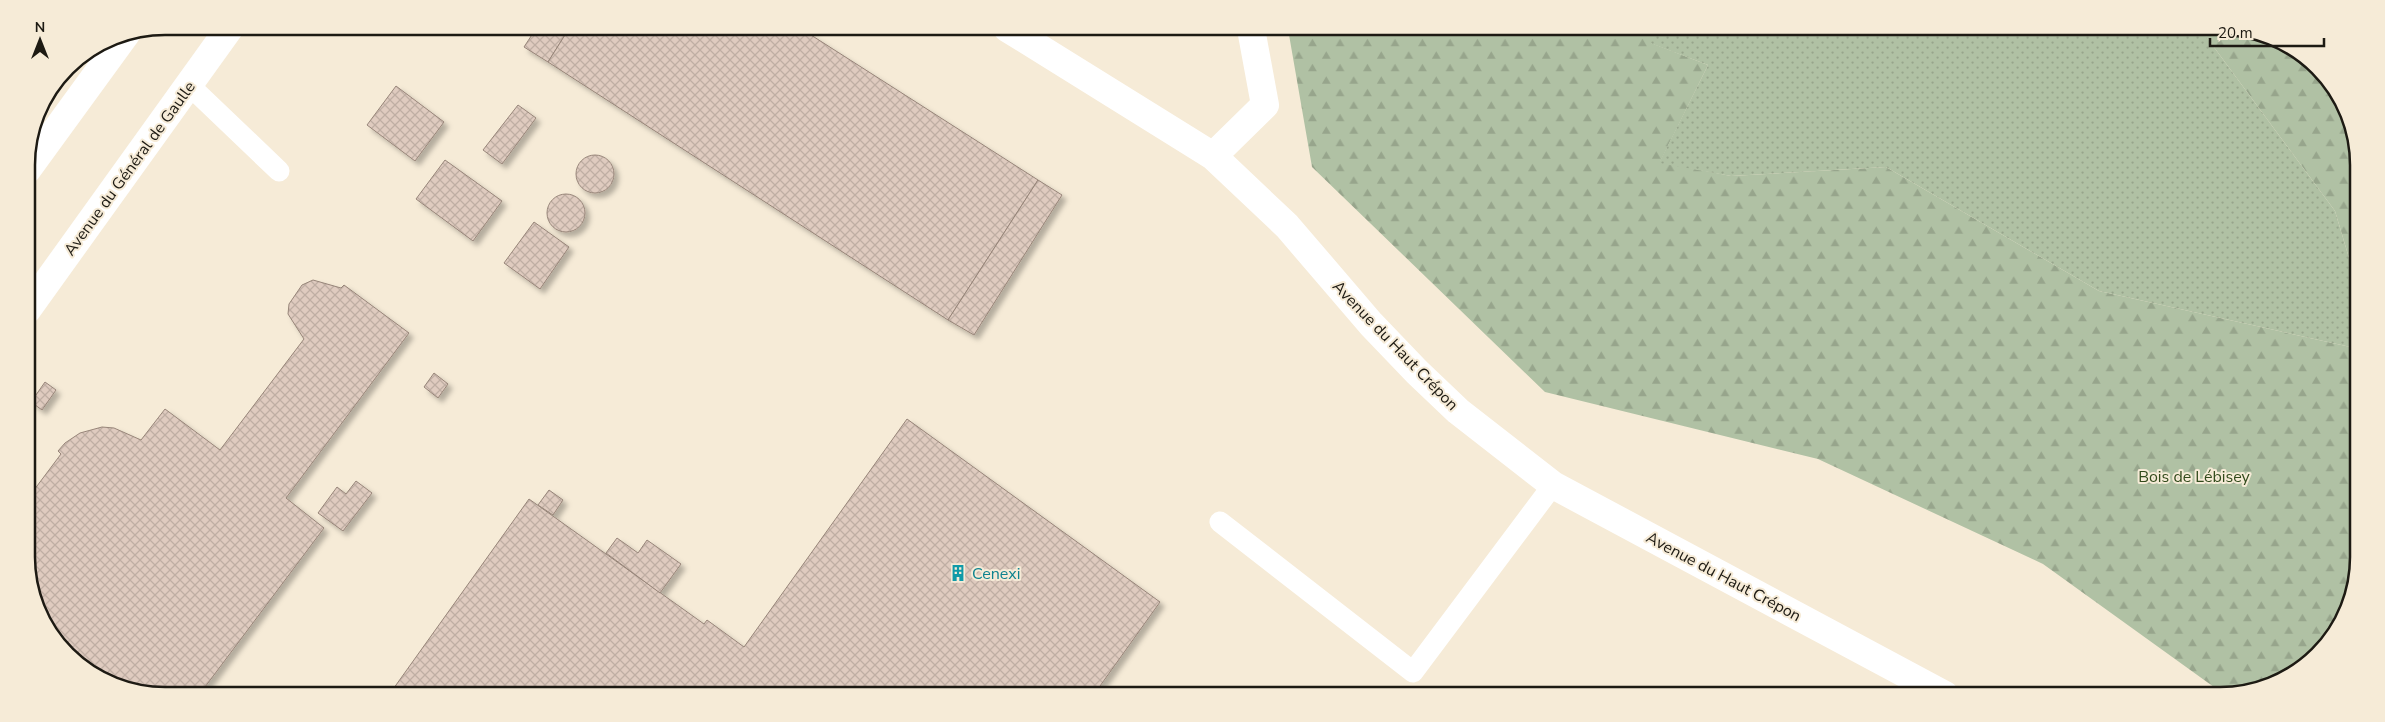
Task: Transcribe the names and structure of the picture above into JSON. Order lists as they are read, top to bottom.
{
  "streets": {
    "street": ["Avenue du Général de Gaulle", "Avenue du Haut Crépon"]
  },
  "parks": ["Bois de Lébisey"],
  "places": {
    "building": ["Cenexi"]
  },
  "scale_bar": "20 m",
  "north": "top"
}
